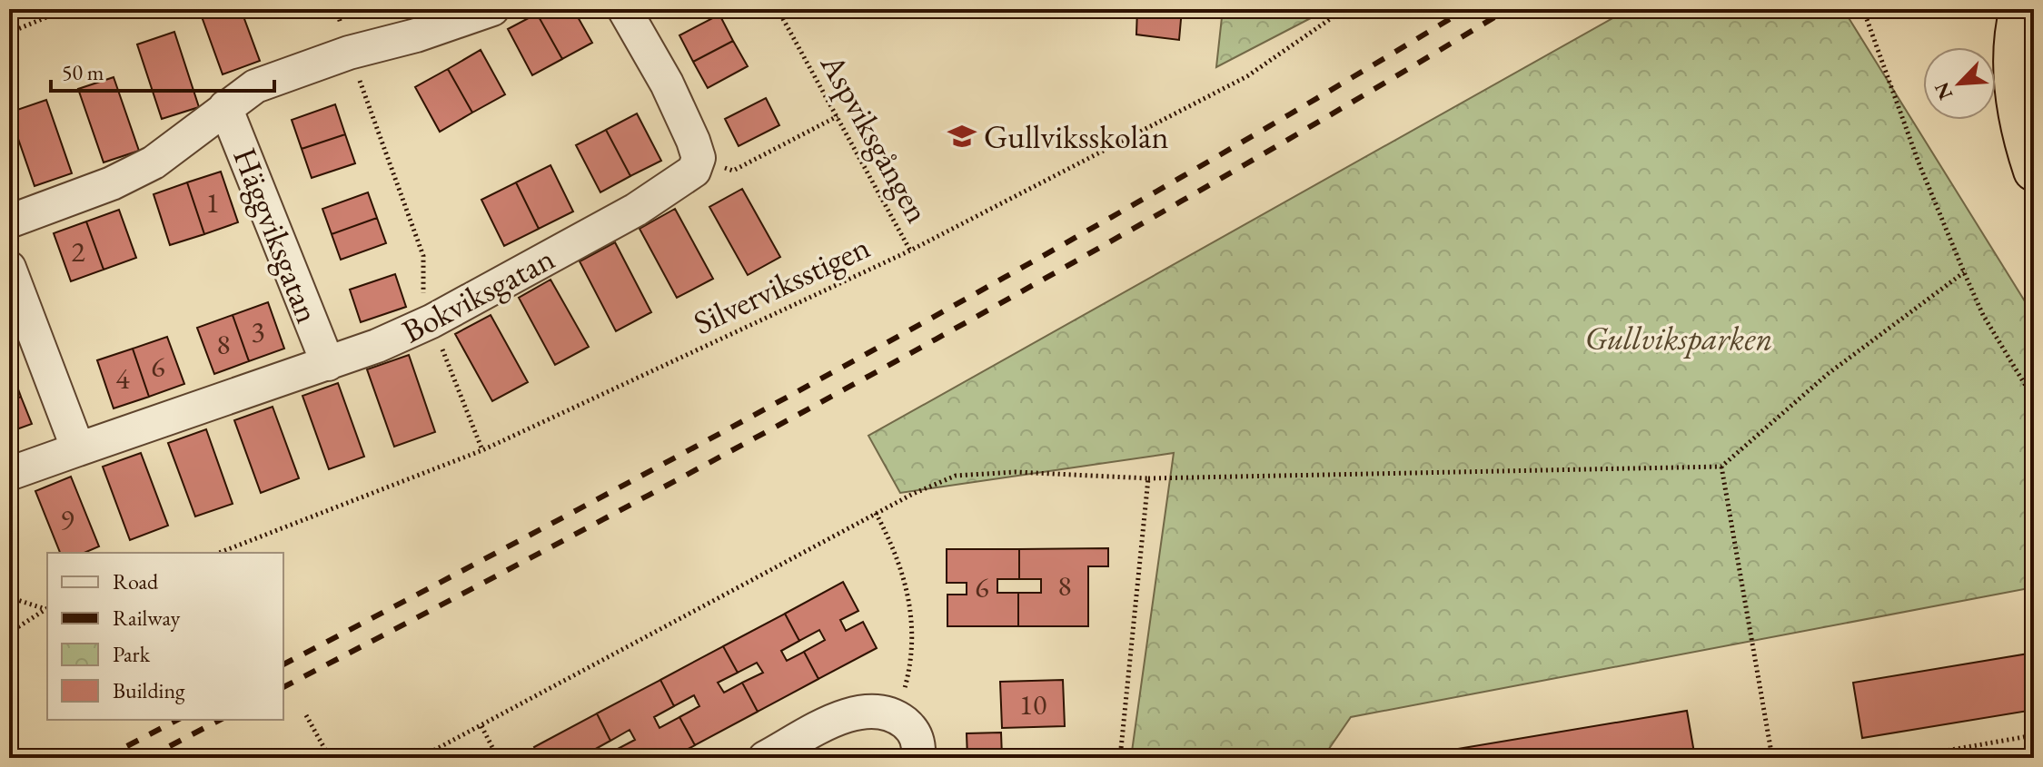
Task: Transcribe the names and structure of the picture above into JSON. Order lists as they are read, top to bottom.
{
  "streets": {
    "street": ["Häggviksgatan", "Bokviksgatan"],
    "path": ["Aspviksgången", "Silverviksstigen"]
  },
  "crossings": [
    ["Aspviksgången", "Silverviksstigen"],
    ["Häggviksgatan", "Bokviksgatan"]
  ],
  "parks": ["Gullviksparken"],
  "places": {
    "school or university": ["Gullviksskolan"]
  },
  "house_numbers": [
    "1",
    "2",
    "3",
    "8",
    "6",
    "4",
    "9",
    "8",
    "6",
    "10"
  ],
  "legend": [
    "Road",
    "Railway",
    "Park",
    "Building"
  ],
  "scale_bar": "50 m",
  "north": "bottom left"
}
